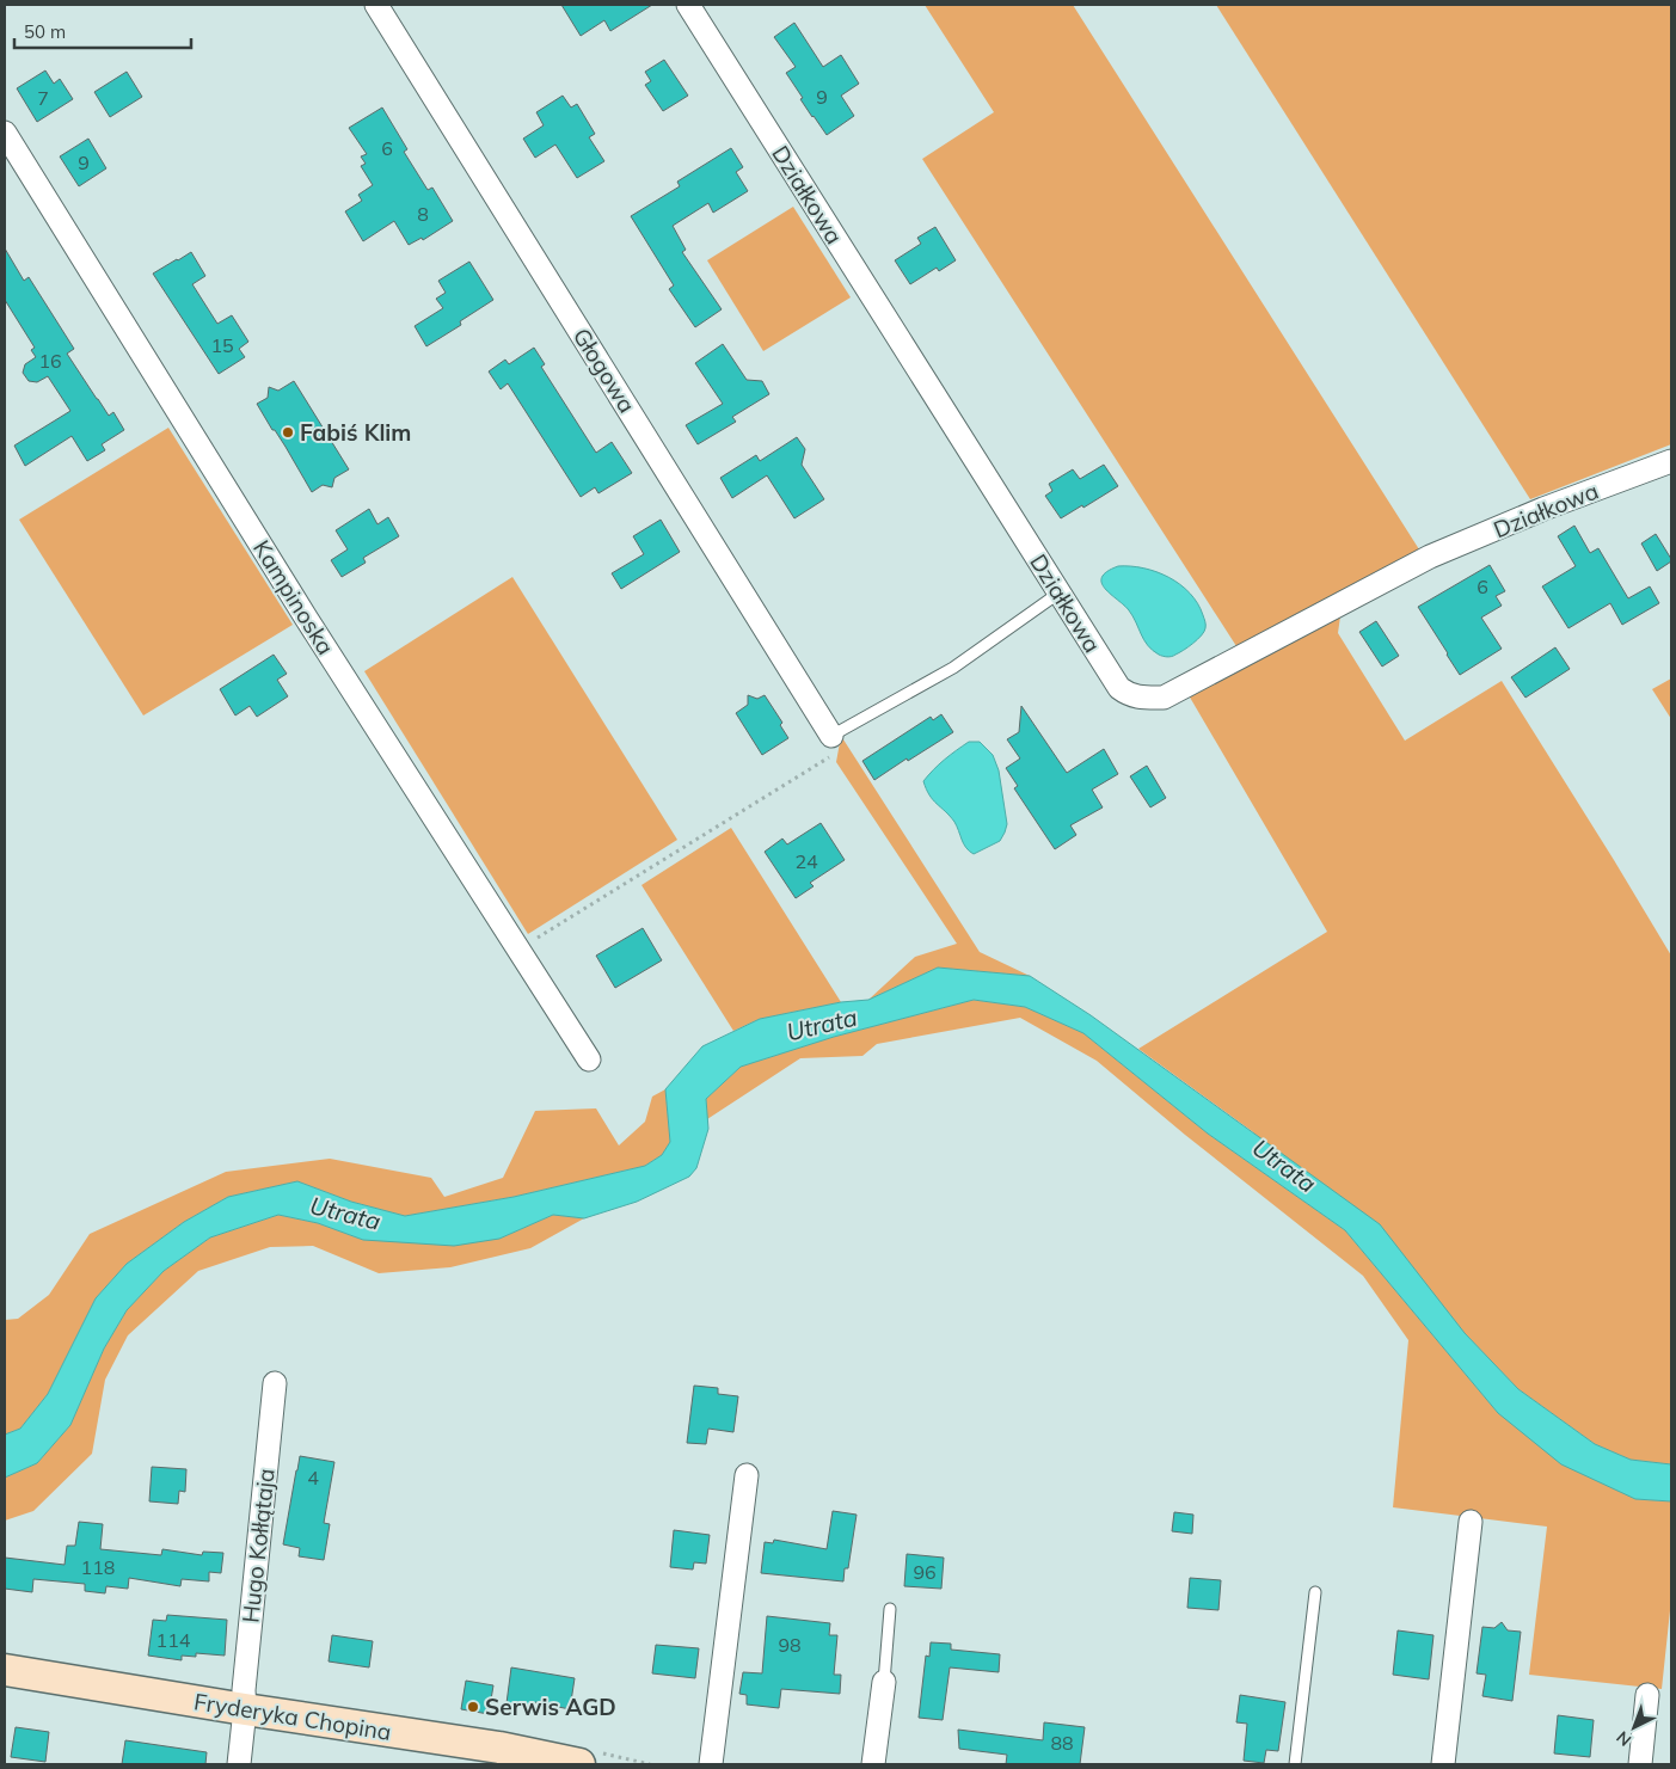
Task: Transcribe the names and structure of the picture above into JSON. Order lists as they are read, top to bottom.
{
  "streets": {
    "main road": ["Fryderyka Chopina"],
    "street": [
      "Działkowa",
      "Głogowa",
      "Kampinoska",
      "Hugo Kołłątaja"
    ]
  },
  "crossings": [
    ["Hugo Kołłątaja", "Fryderyka Chopina"]
  ],
  "water": ["Utrata"],
  "places": ["Fabiś Klim", "Serwis AGD"],
  "house_numbers": [
    "9",
    "7",
    "6",
    "9",
    "8",
    "15",
    "16",
    "6",
    "24",
    "4",
    "118",
    "96",
    "114",
    "98",
    "88"
  ],
  "scale_bar": "50 m",
  "north": "bottom left"
}
